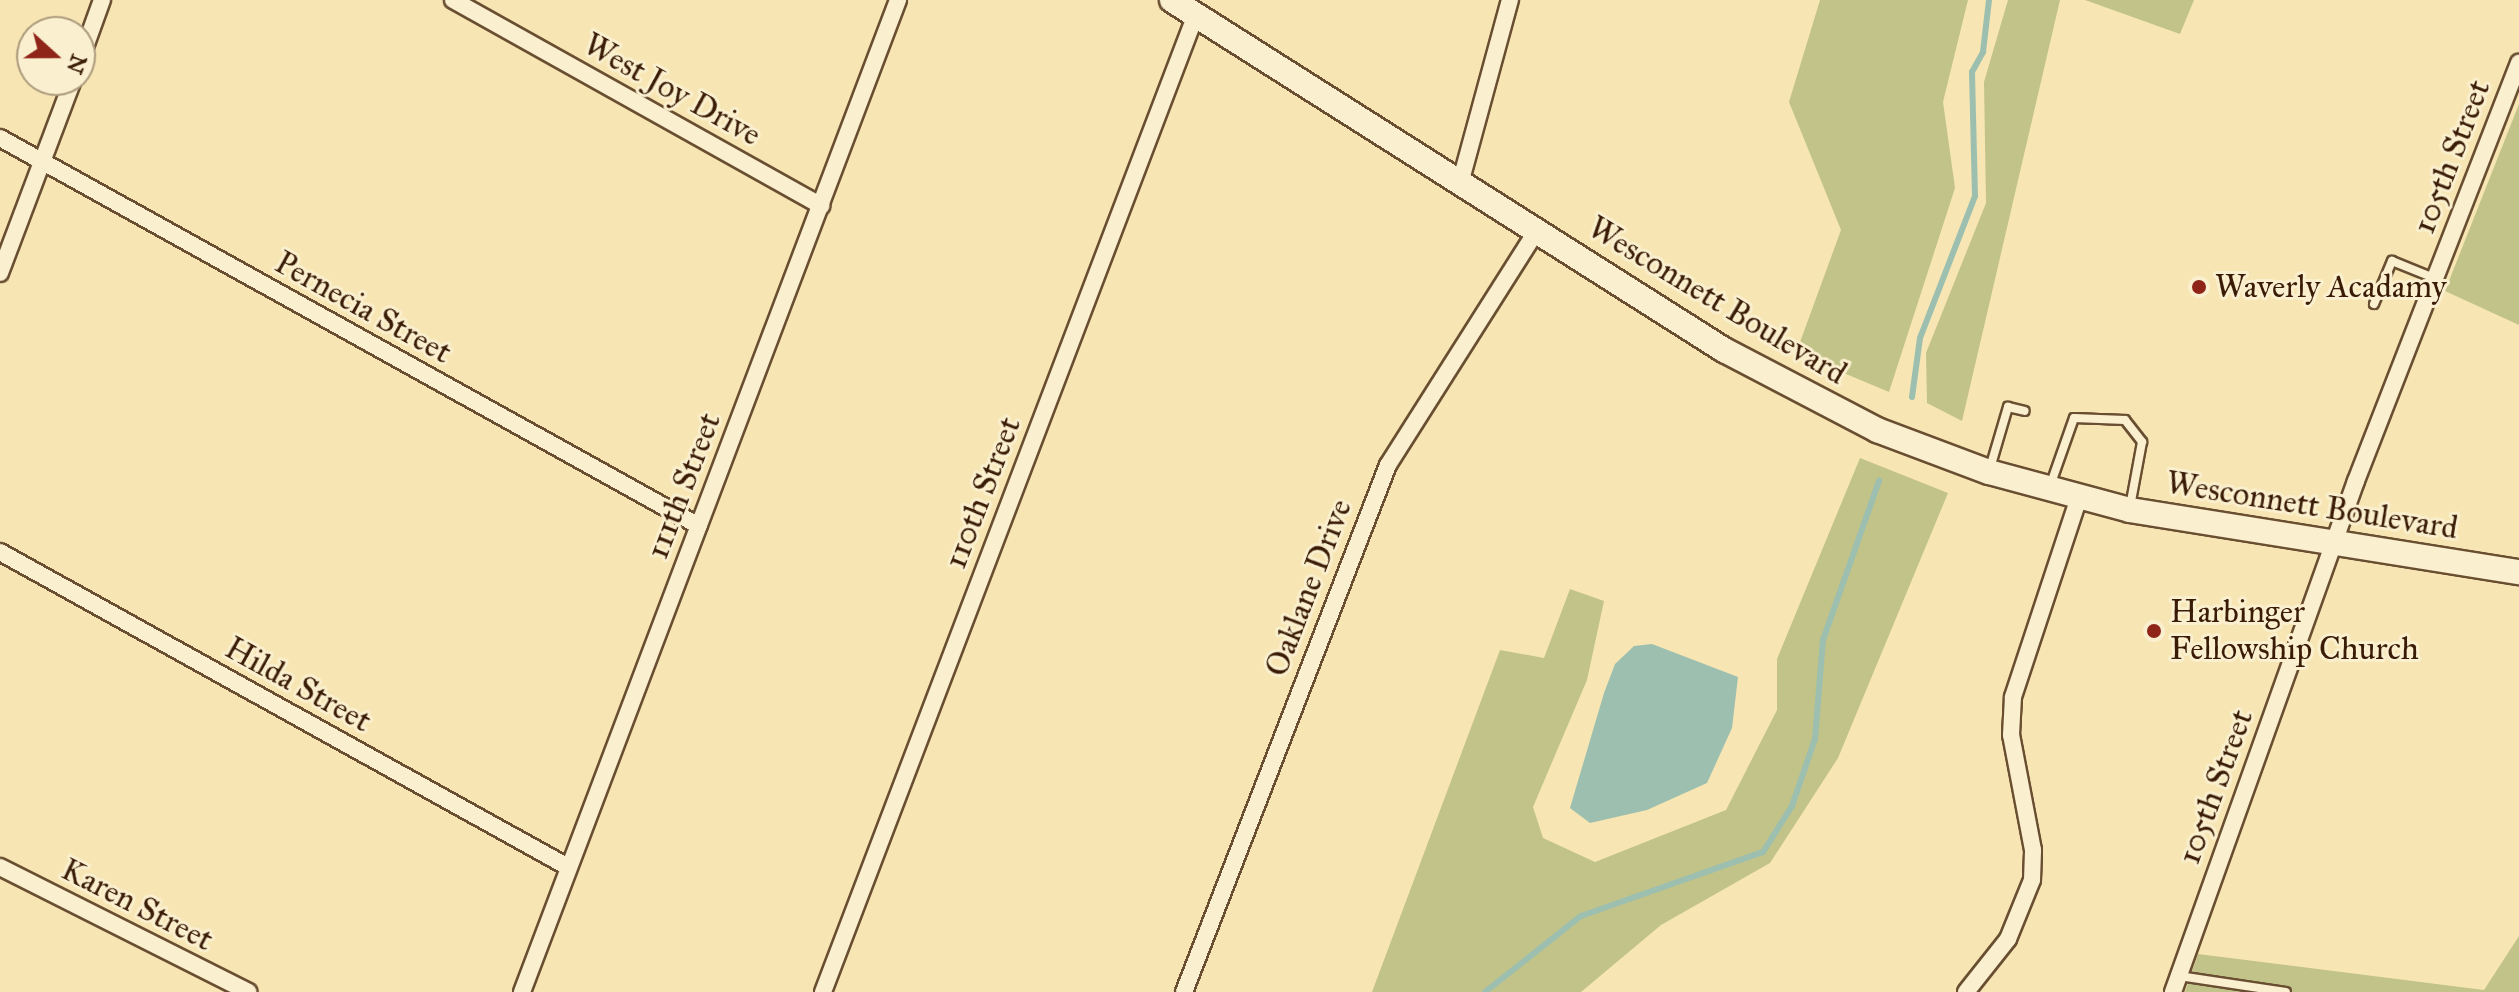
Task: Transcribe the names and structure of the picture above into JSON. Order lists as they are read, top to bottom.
{
  "streets": {
    "street": [
      "West Joy Drive",
      "105th Street",
      "Wesconnett Boulevard",
      "Pernecia Street",
      "111th Street",
      "110th Street",
      "Oaklane Drive",
      "Hilda Street",
      "Karen Street"
    ]
  },
  "crossings": [
    ["West Joy Drive", "111th Street"],
    ["105th Street", "Wesconnett Boulevard"],
    ["Wesconnett Boulevard", "110th Street"],
    ["Wesconnett Boulevard", "Oaklane Drive"],
    ["Pernecia Street", "111th Street"],
    ["111th Street", "Hilda Street"]
  ],
  "places": ["Waverly Acadamy", "Harbinger Fellowship Church"],
  "north": "right"
}
